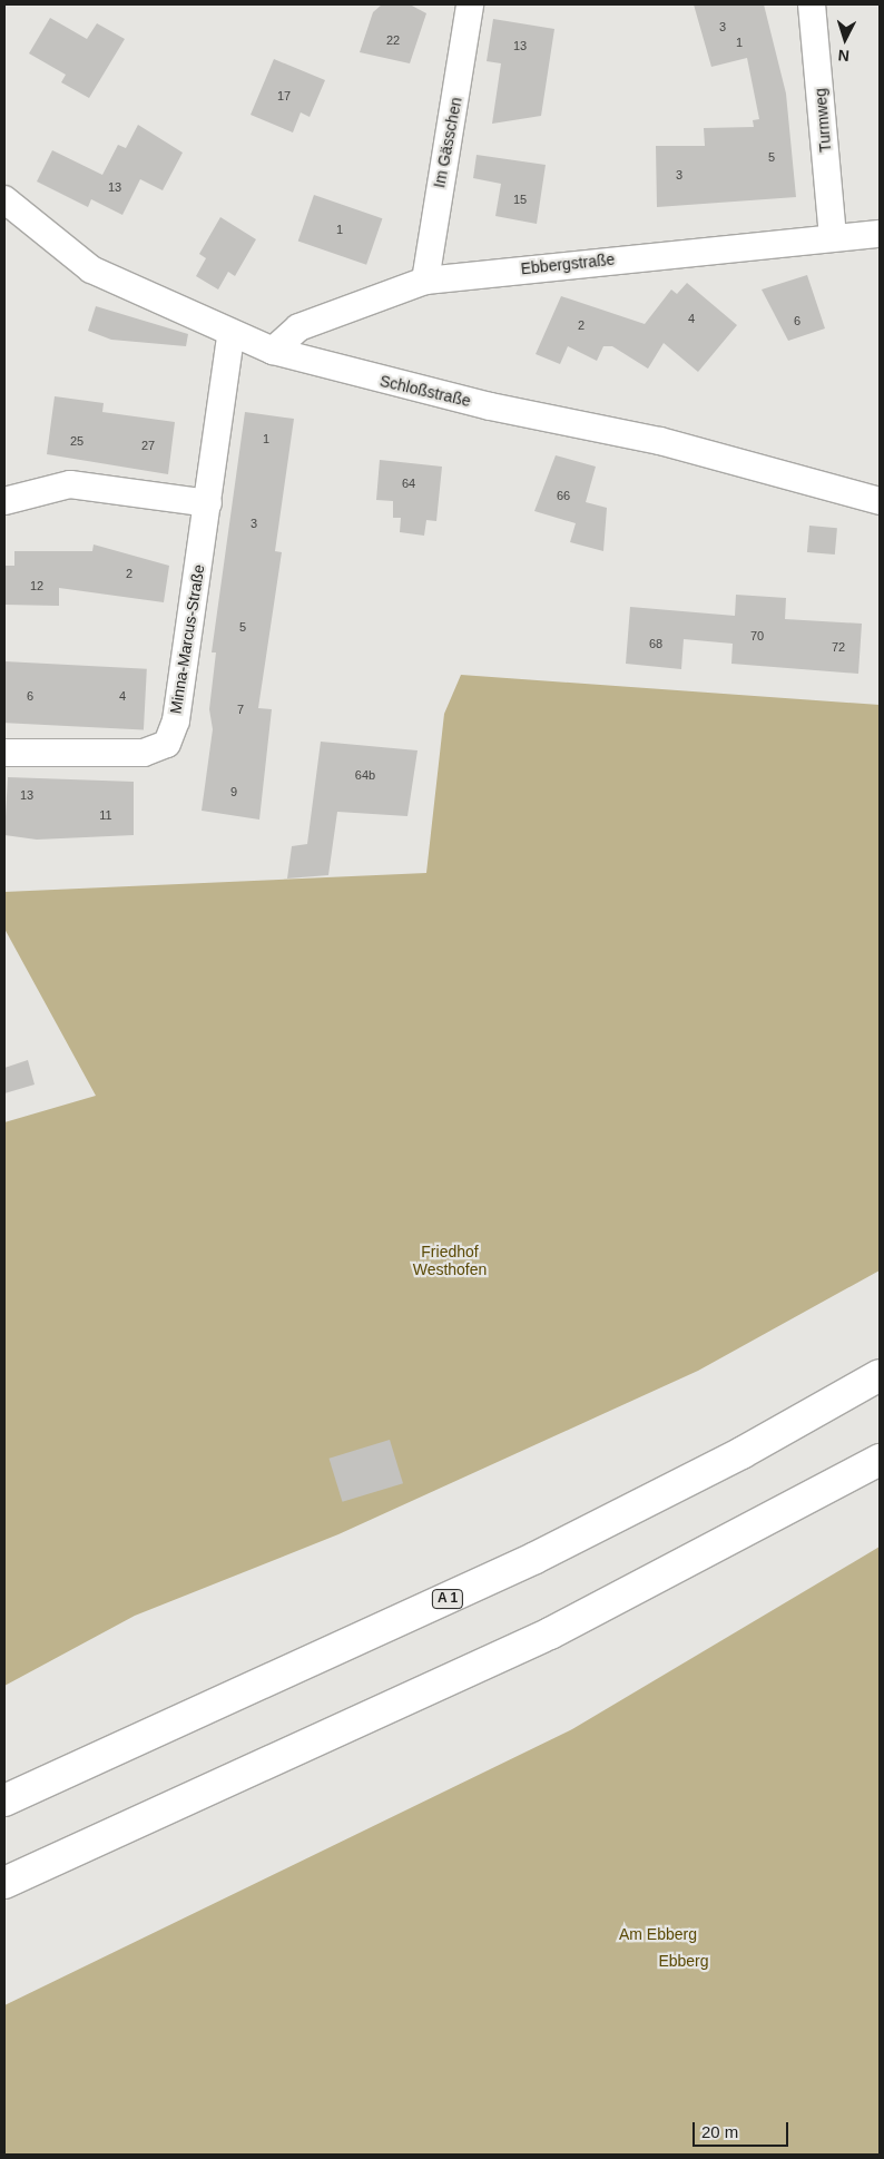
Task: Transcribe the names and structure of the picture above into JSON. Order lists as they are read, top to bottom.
{
  "streets": {
    "highway": ["A 1"],
    "street": [
      "Turmweg",
      "Im Gässchen",
      "Ebbergstraße",
      "Schloßstraße",
      "Minna-Marcus-Straße"
    ]
  },
  "crossings": [
    ["Turmweg", "Ebbergstraße"],
    ["Im Gässchen", "Ebbergstraße"],
    ["Ebbergstraße", "Schloßstraße"],
    ["Schloßstraße", "Minna-Marcus-Straße"]
  ],
  "parks": ["Friedhof Westhofen", "Am Ebberg", "Ebberg"],
  "house_numbers": [
    "3",
    "22",
    "1",
    "13",
    "17",
    "5",
    "3",
    "13",
    "15",
    "1",
    "4",
    "6",
    "2",
    "1",
    "25",
    "27",
    "64",
    "66",
    "3",
    "2",
    "12",
    "5",
    "70",
    "68",
    "72",
    "6",
    "4",
    "7",
    "64b",
    "9",
    "13",
    "11"
  ],
  "scale_bar": "20 m",
  "north": "bottom"
}
